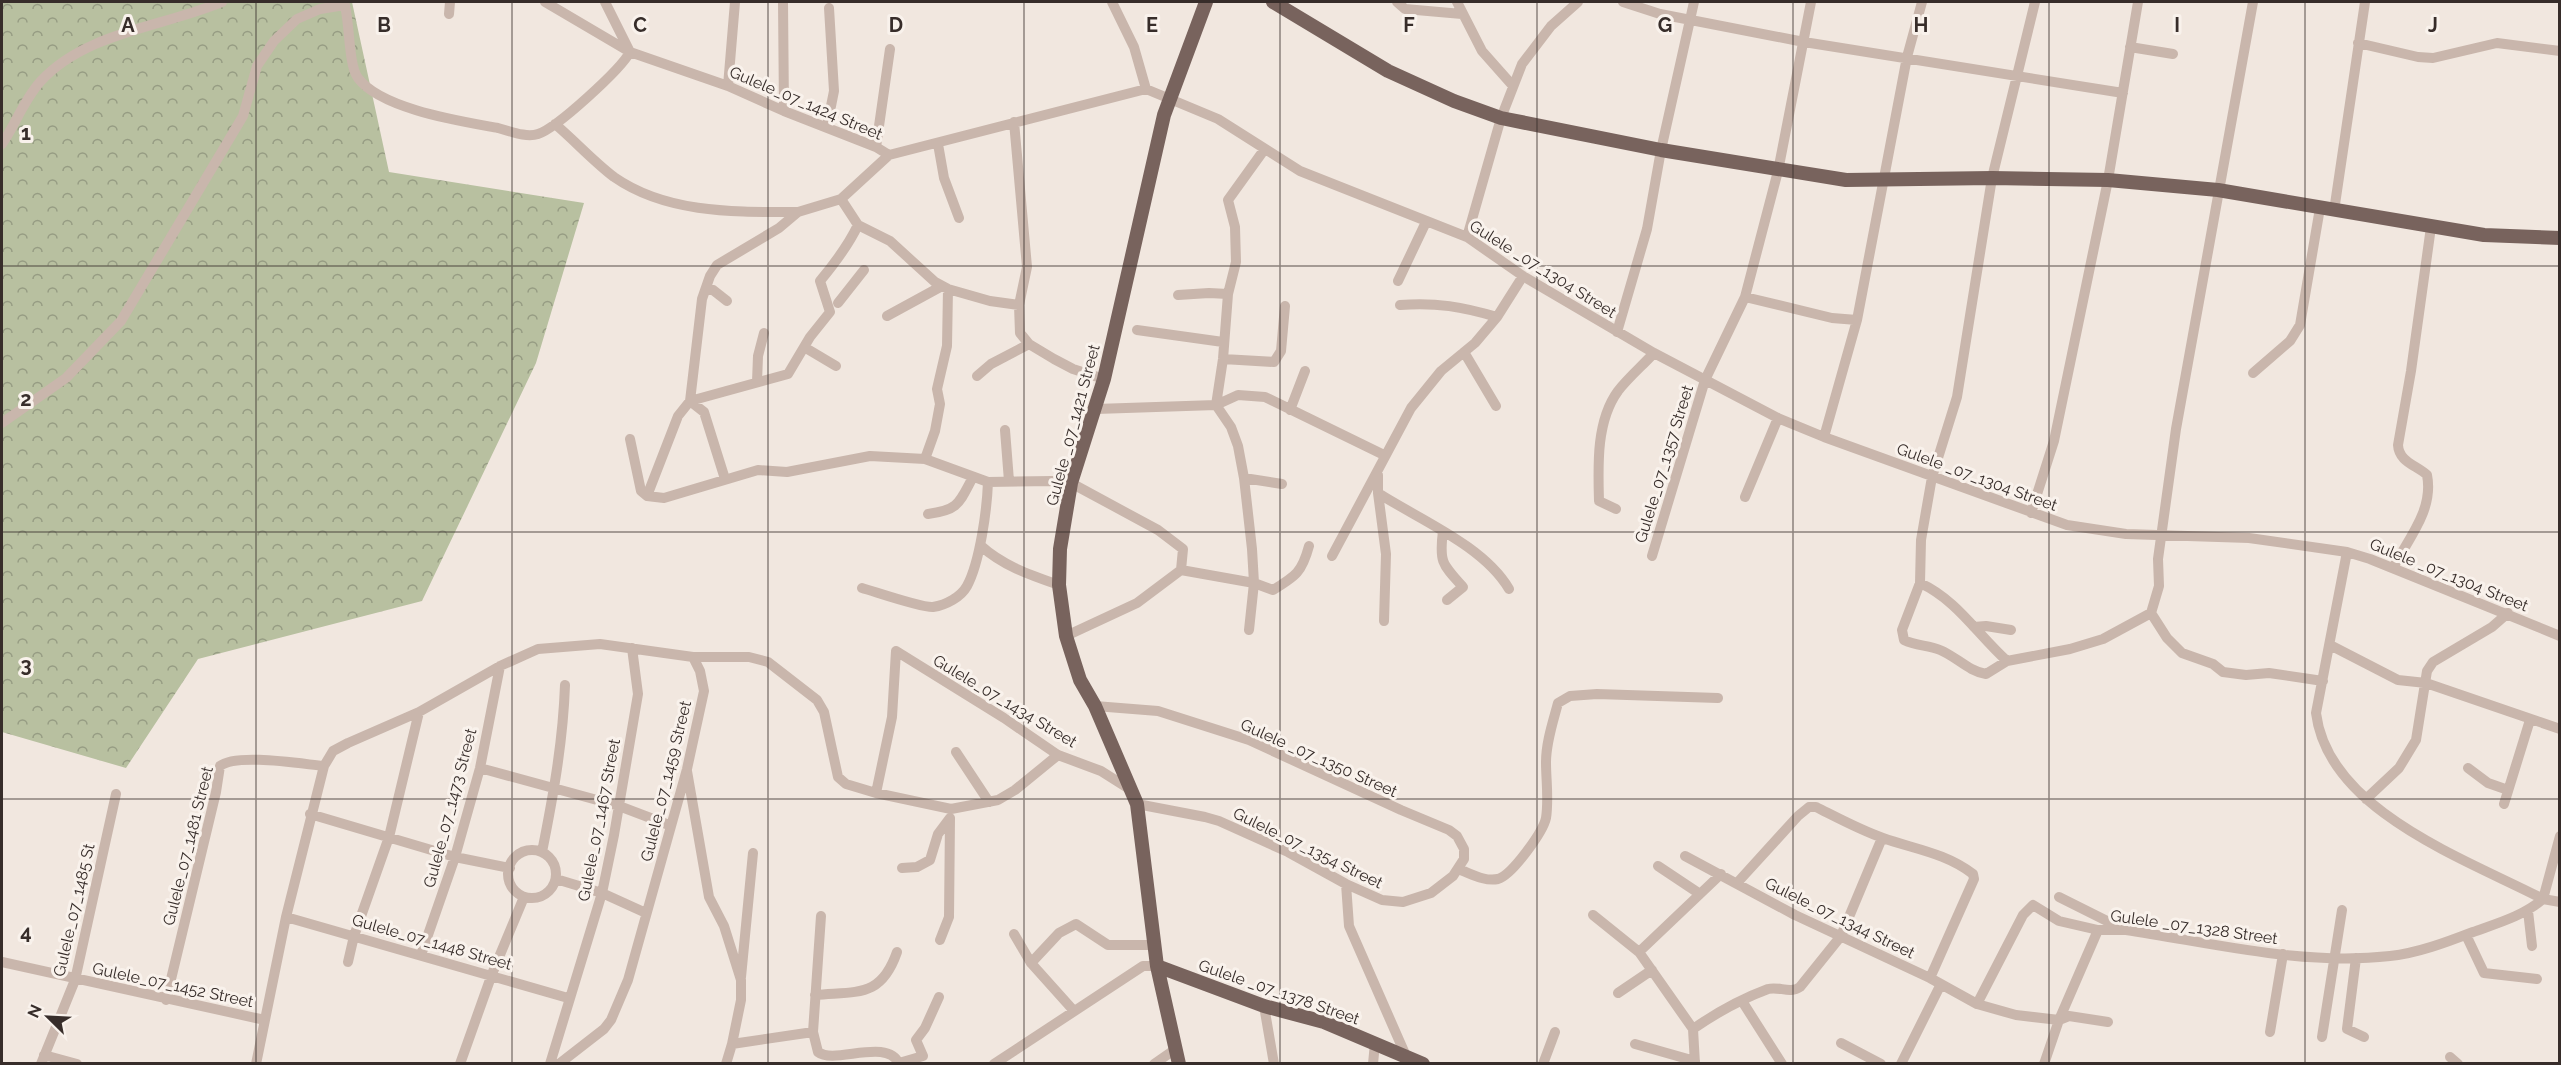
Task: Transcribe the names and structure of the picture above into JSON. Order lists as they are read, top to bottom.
{
  "streets": {
    "main road": ["Gulele _07_1421 Street", "Gulele _07_1378 Street"],
    "street": [
      "Gulele_07_1424 Street",
      "Gulele _07_1304 Street",
      "Gulele_07_1357 Street",
      "Gulele_07_1434 Street",
      "Gulele _07_1350 Street",
      "Gulele_07_1459 Street",
      "Gulele_07_1473 Street",
      "Gulele_07_1467 Street",
      "Gulele_07_1481 Street",
      "Gulele_07_1354 Street",
      "Gulele_07_1485 St",
      "Gulele_07_1344 Street",
      "Gulele _07_1328 Street",
      "Gulele_07_1448 Street",
      "Gulele_07_1452 Street"
    ]
  },
  "crossings": [
    ["Gulele _07_1304 Street", "Gulele _07_1421 Street"],
    ["Gulele _07_1304 Street", "Gulele_07_1357 Street"],
    ["Gulele _07_1421 Street", "Gulele_07_1434 Street"],
    ["Gulele _07_1421 Street", "Gulele _07_1350 Street"],
    ["Gulele _07_1421 Street", "Gulele_07_1354 Street"],
    ["Gulele _07_1421 Street", "Gulele _07_1378 Street"],
    ["Gulele _07_1350 Street", "Gulele_07_1354 Street"],
    ["Gulele_07_1473 Street", "Gulele_07_1448 Street"],
    ["Gulele_07_1467 Street", "Gulele_07_1448 Street"],
    ["Gulele_07_1481 Street", "Gulele_07_1452 Street"],
    ["Gulele_07_1485 St", "Gulele_07_1452 Street"]
  ],
  "north": "top left",
  "grid": {
    "columns": [
      "A",
      "B",
      "C",
      "D",
      "E",
      "F",
      "G",
      "H",
      "I",
      "J"
    ],
    "rows": [
      "1",
      "2",
      "3",
      "4"
    ]
  }
}
